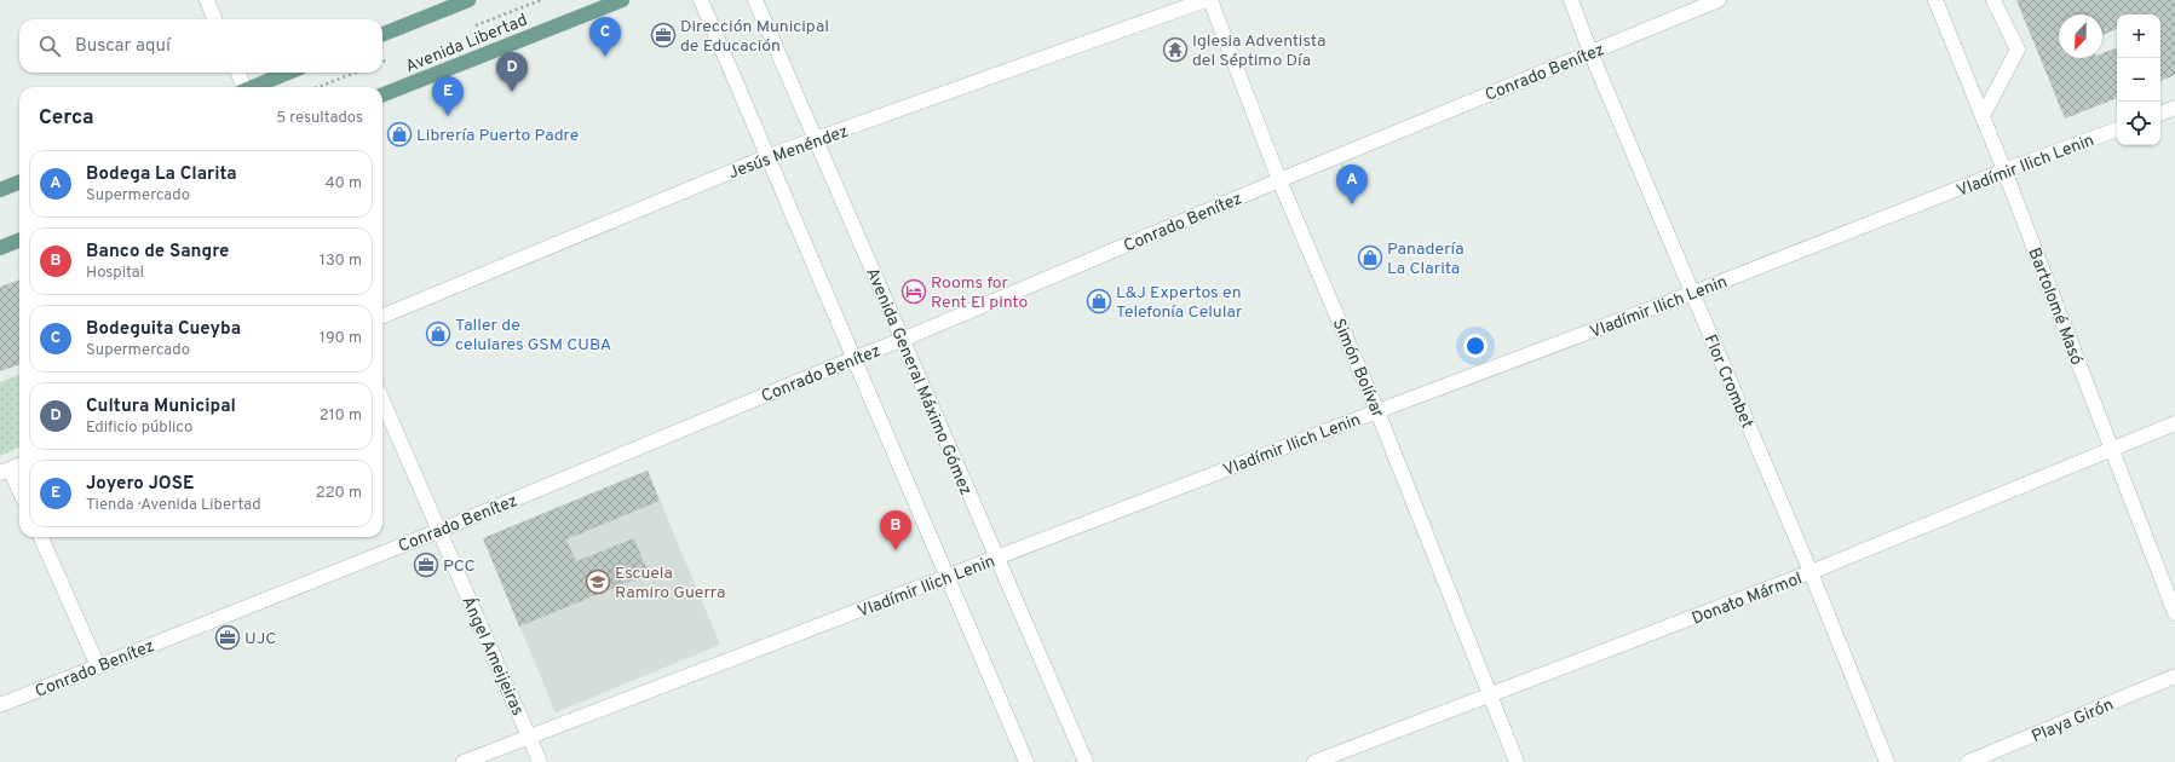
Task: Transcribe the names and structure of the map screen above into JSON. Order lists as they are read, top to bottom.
{
  "streets": {
    "main road": ["Avenida Libertad"],
    "street": [
      "Conrado Benítez",
      "Jesús Menéndez",
      "Vladímir Ilich Lenin",
      "Bartolomé Masó",
      "Simón Bolívar",
      "Avenida General Máximo Gómez",
      "Flor Crombet",
      "Donato Mármol",
      "Ángel Ameijeiras",
      "Playa Girón"
    ]
  },
  "crossings": [
    ["Conrado Benítez", "Simón Bolívar"],
    ["Conrado Benítez", "Avenida General Máximo Gómez"],
    ["Conrado Benítez", "Flor Crombet"],
    ["Conrado Benítez", "Ángel Ameijeiras"],
    ["Jesús Menéndez", "Avenida General Máximo Gómez"],
    ["Vladímir Ilich Lenin", "Bartolomé Masó"],
    ["Vladímir Ilich Lenin", "Simón Bolívar"],
    ["Vladímir Ilich Lenin", "Avenida General Máximo Gómez"],
    ["Vladímir Ilich Lenin", "Flor Crombet"],
    ["Vladímir Ilich Lenin", "Ángel Ameijeiras"],
    ["Bartolomé Masó", "Donato Mármol"],
    ["Simón Bolívar", "Donato Mármol"],
    ["Flor Crombet", "Donato Mármol"]
  ],
  "places": {
    "office": ["Dirección Municipal de Educación", "PCC", "UJC"],
    "temple": ["Iglesia Adventista del Séptimo Día"],
    "shop": [
      "Librería Puerto Padre",
      "Panadería La Clarita",
      "L&J Expertos en Telefonía Celular",
      "Taller de celulares GSM CUBA"
    ],
    "hotel": ["Rooms for Rent El pinto"],
    "school or university": ["Escuela Ramiro Guerra"]
  },
  "north": "bottom",
  "page": {
    "map_buttons": ["+", "−"],
    "pins": [
      "C",
      "D",
      "E",
      "A",
      "B"
    ],
    "search": "Buscar aquí",
    "heading": ["Cerca", "5 resultados"],
    "list": [
      {
        "mark": "A",
        "name": "Bodega La Clarita",
        "note": "Supermercado",
        "value": "40 m"
      },
      {
        "mark": "B",
        "name": "Banco de Sangre",
        "note": "Hospital",
        "value": "130 m"
      },
      {
        "mark": "C",
        "name": "Bodeguita Cueyba",
        "note": "Supermercado",
        "value": "190 m"
      },
      {
        "mark": "D",
        "name": "Cultura Municipal",
        "note": "Edificio público",
        "value": "210 m"
      },
      {
        "mark": "E",
        "name": "Joyero JOSE",
        "note": "Tienda · Avenida Libertad",
        "value": "220 m"
      }
    ]
  }
}
